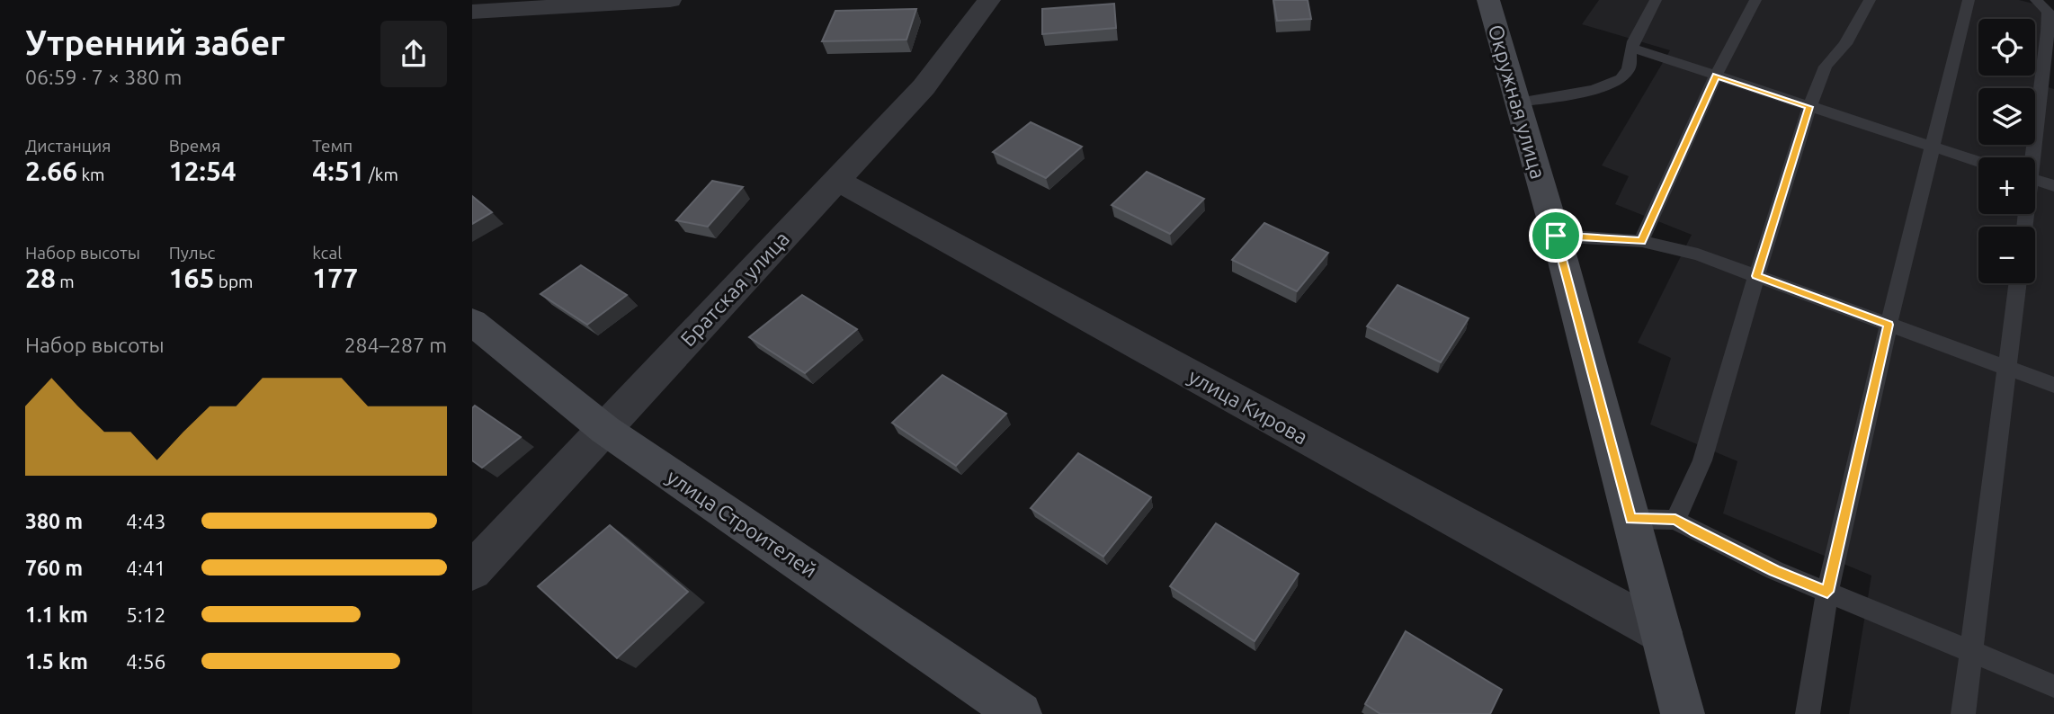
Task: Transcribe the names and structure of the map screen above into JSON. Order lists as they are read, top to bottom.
{
  "streets": {
    "street": [
      "Окружная улица",
      "Братская улица",
      "улица Кирова",
      "улица Строителей"
    ]
  },
  "crossings": [
    ["Окружная улица", "улица Кирова"],
    ["Братская улица", "улица Кирова"],
    ["Братская улица", "улица Строителей"]
  ],
  "page": {
    "heading": ["Утренний забег", "06:59 · 7 × 380 m"],
    "map_buttons": ["+", "−"],
    "stats": [
      ["Дистанция", "2.66 km"],
      ["Время", "12:54"],
      ["Темп", "4:51 /km"],
      ["Набор высоты", "28 m"],
      ["Пульс", "165 bpm"],
      ["kcal", "177"]
    ],
    "chart": ["Набор высоты", "284–287 m"],
    "list": [
      {
        "name": "380 m",
        "note": "4:43"
      },
      {
        "name": "760 m",
        "note": "4:41"
      },
      {
        "name": "1.1 km",
        "note": "5:12"
      },
      {
        "name": "1.5 km",
        "note": "4:56"
      }
    ]
  }
}
